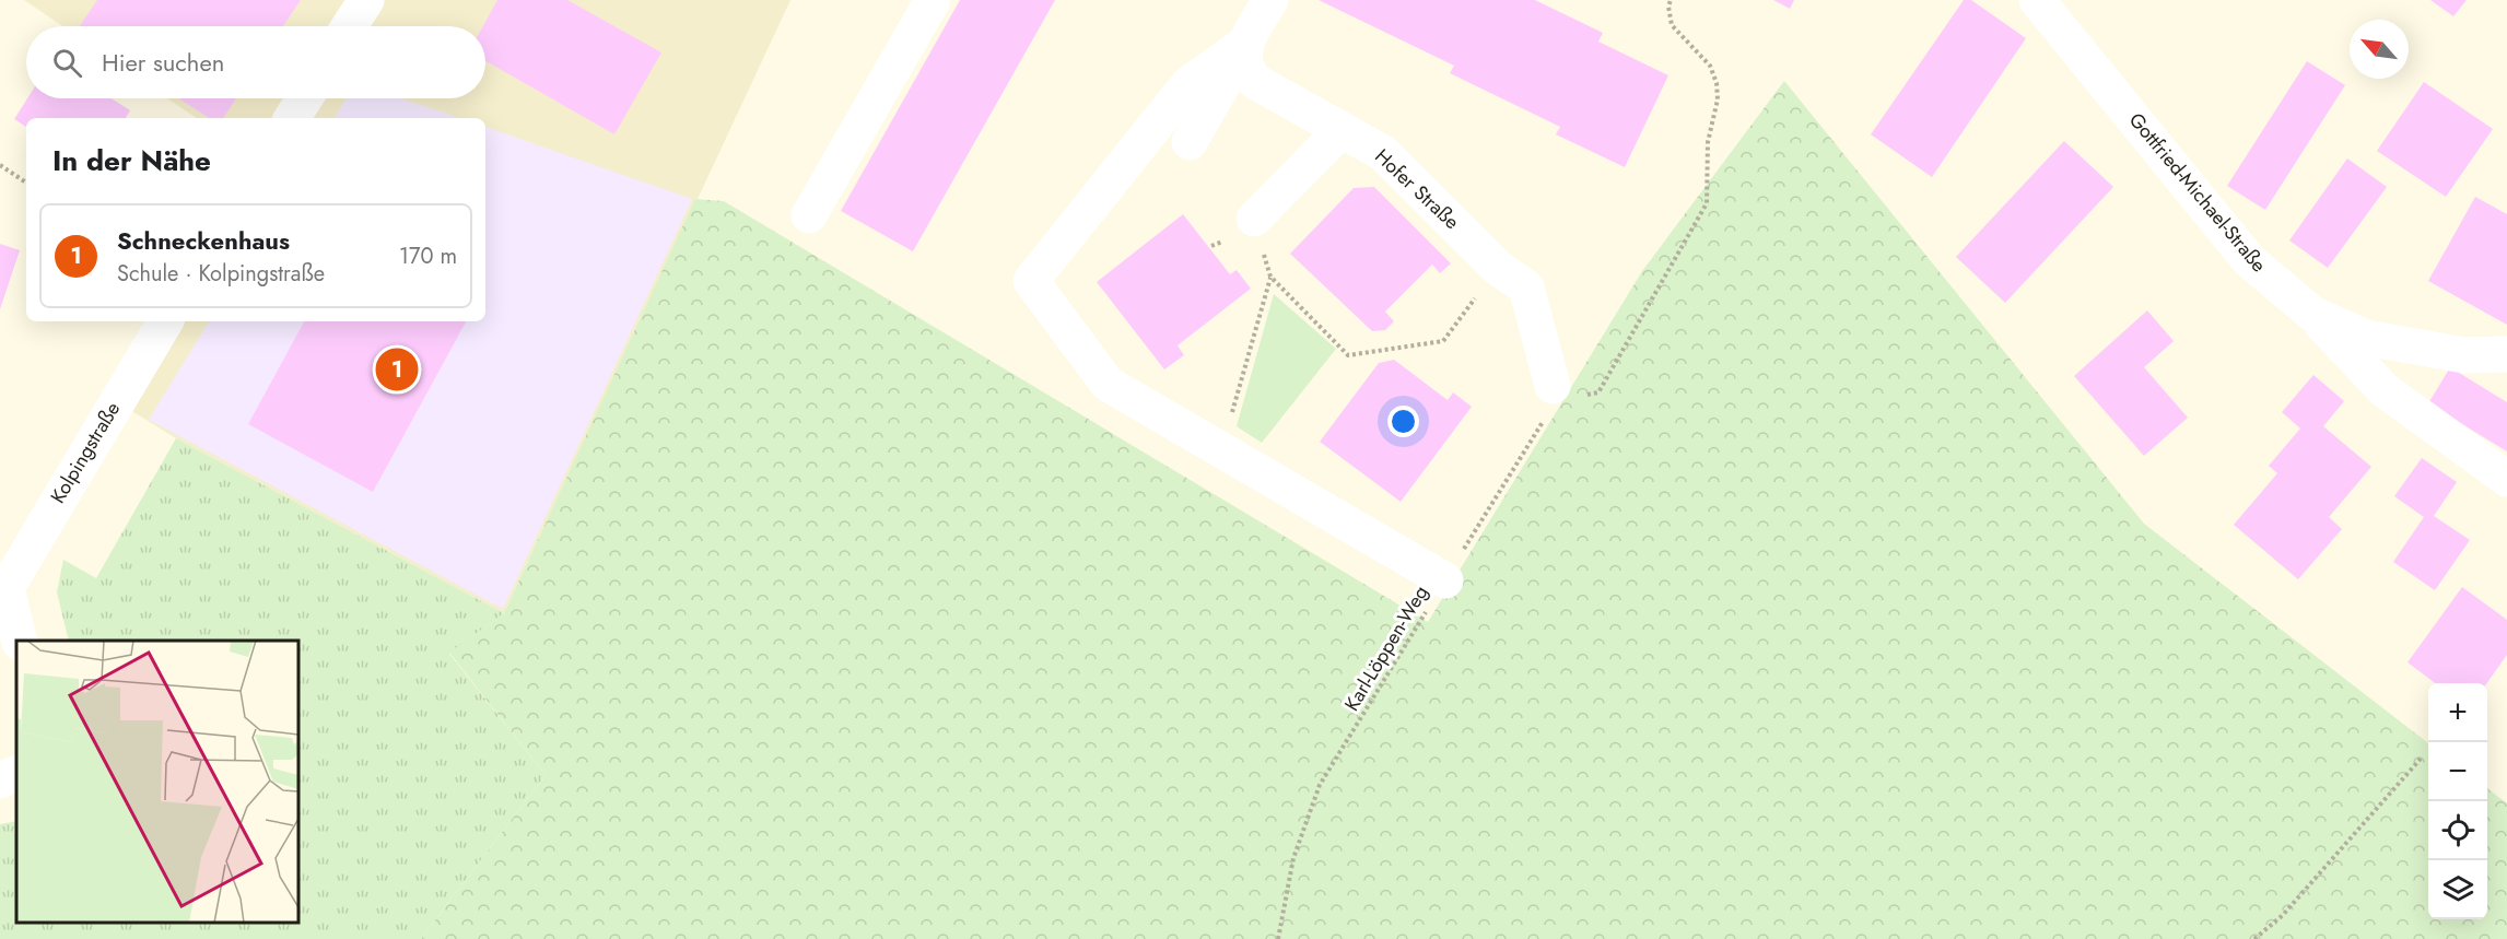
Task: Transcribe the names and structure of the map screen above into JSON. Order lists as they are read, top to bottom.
{
  "streets": {
    "street": ["Hofer Straße", "Gottfried-Michael-Straße", "Kolpingstraße"],
    "path": ["Karl-Löppen-Weg"]
  },
  "crossings": [
    ["Hofer Straße", "Karl-Löppen-Weg"]
  ],
  "north": "top left",
  "page": {
    "search": "Hier suchen",
    "heading": "In der Nähe",
    "list": [
      {
        "mark": "1",
        "name": "Schneckenhaus",
        "note": "Schule · Kolpingstraße",
        "value": "170 m"
      }
    ],
    "pins": "1",
    "map_buttons": ["+", "−"]
  }
}
